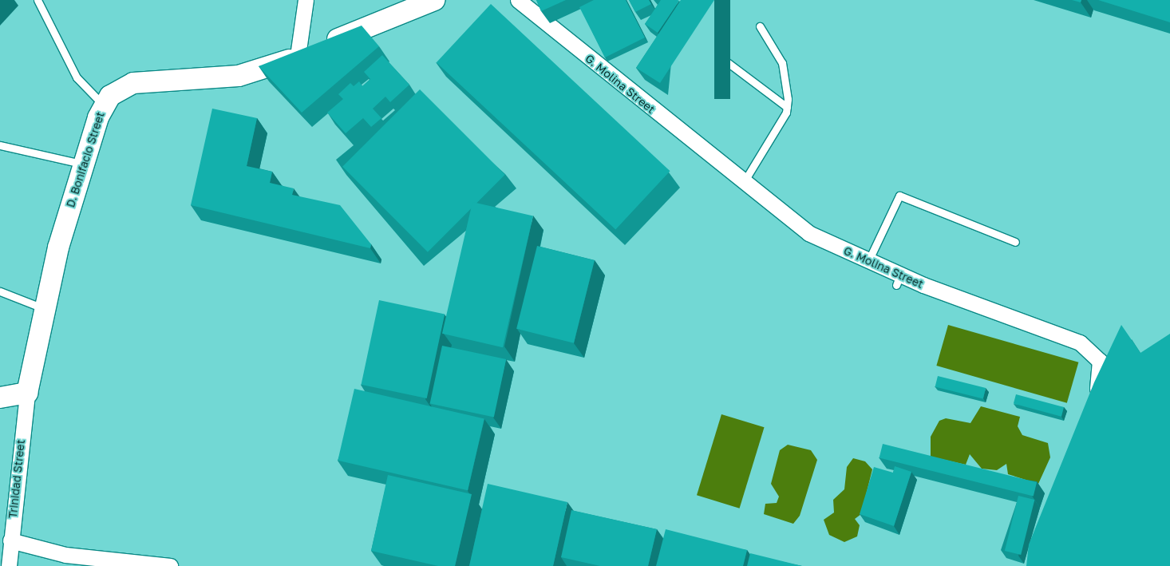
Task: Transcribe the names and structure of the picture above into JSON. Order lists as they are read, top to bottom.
{
  "streets": {
    "main road": ["D. Bonifacio Street"],
    "street": ["G. Molina Street", "Trinidad Street"]
  },
  "crossings": [
    ["D. Bonifacio Street", "Trinidad Street"]
  ]
}
